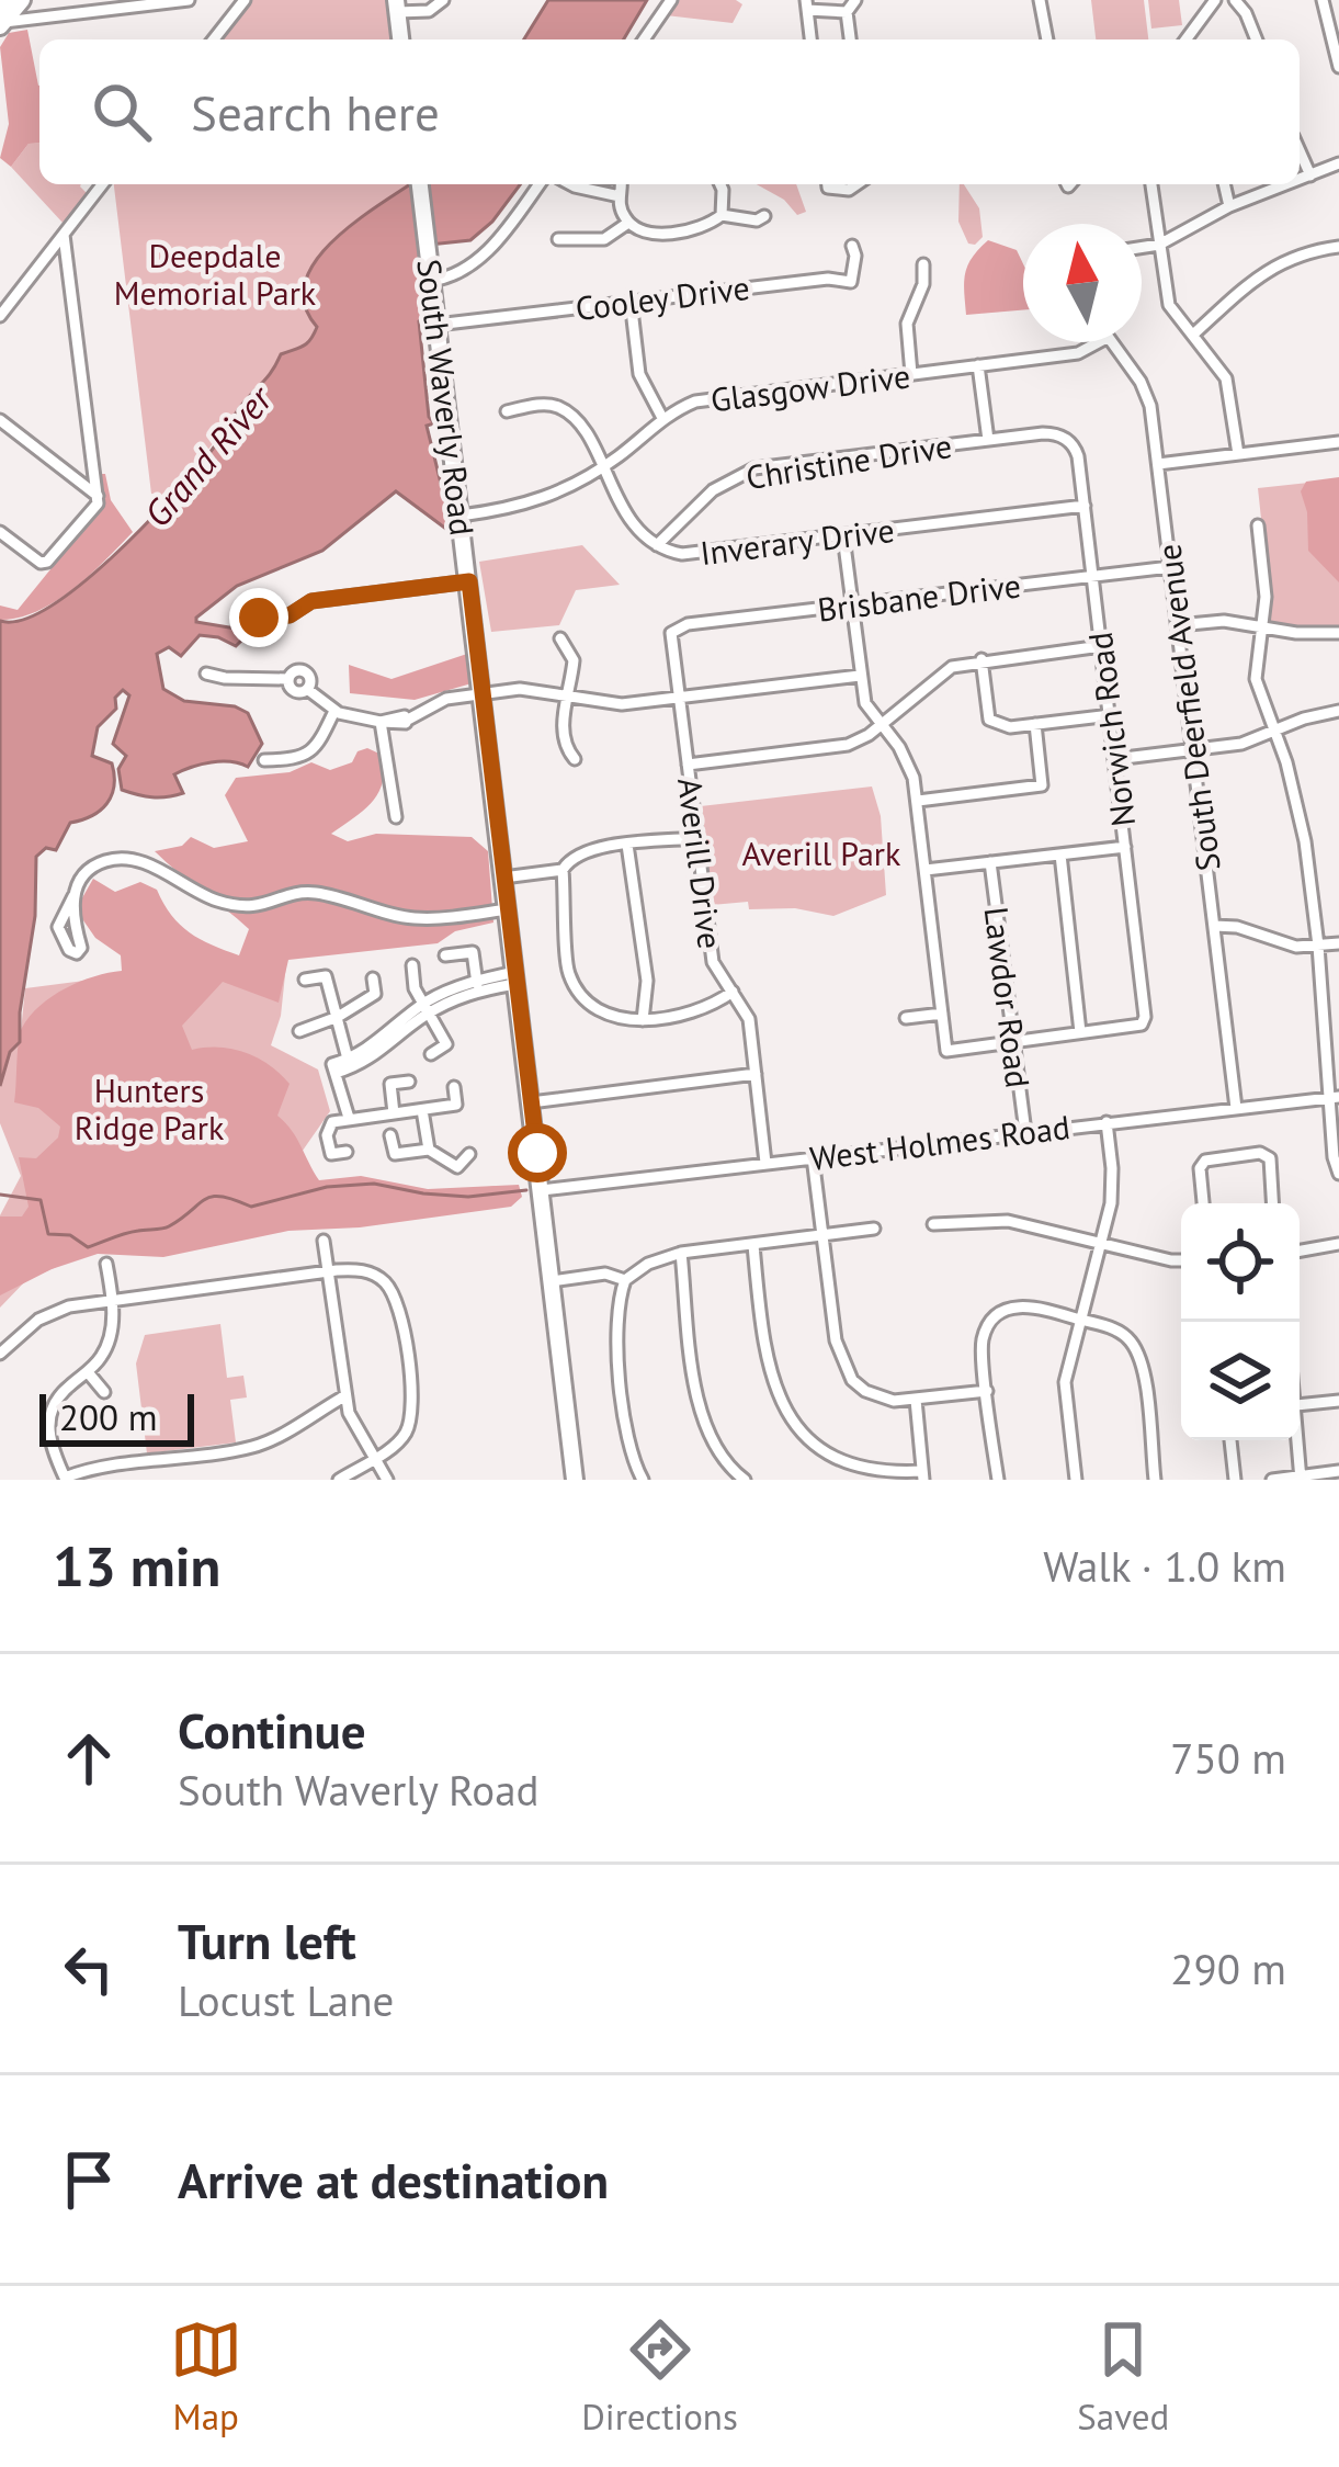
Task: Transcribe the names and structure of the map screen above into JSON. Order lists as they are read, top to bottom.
{
  "streets": {
    "main road": ["South Waverly Road"],
    "street": [
      "Cooley Drive",
      "Glasgow Drive",
      "Christine Drive",
      "Inverary Drive",
      "Brisbane Drive",
      "South Deerfield Avenue",
      "Norwich Road",
      "Averill Drive",
      "Lawdor Road",
      "West Holmes Road"
    ]
  },
  "crossings": [
    ["Cooley Drive", "South Waverly Road"],
    ["Glasgow Drive", "South Waverly Road"],
    ["Glasgow Drive", "Inverary Drive"],
    ["South Waverly Road", "West Holmes Road"],
    ["Christine Drive", "Inverary Drive"],
    ["Christine Drive", "Norwich Road"],
    ["Inverary Drive", "Norwich Road"],
    ["Brisbane Drive", "South Deerfield Avenue"],
    ["Brisbane Drive", "Norwich Road"],
    ["Brisbane Drive", "Averill Drive"],
    ["South Deerfield Avenue", "West Holmes Road"],
    ["Averill Drive", "West Holmes Road"],
    ["Lawdor Road", "West Holmes Road"]
  ],
  "water": ["Grand River"],
  "parks": ["Deepdale Memorial Park", "Averill Park", "Hunters Ridge Park"],
  "scale_bar": "200 m",
  "north": "top",
  "page": {
    "search": "Search here",
    "scale": "200 m",
    "heading": ["13 min", "Walk · 1.0 km"],
    "list": [
      ["Continue", "South Waverly Road", "750 m"],
      ["Turn left", "Locust Lane", "290 m"],
      "Arrive at destination"
    ],
    "nav": ["Map", "Directions", "Saved"]
  }
}
